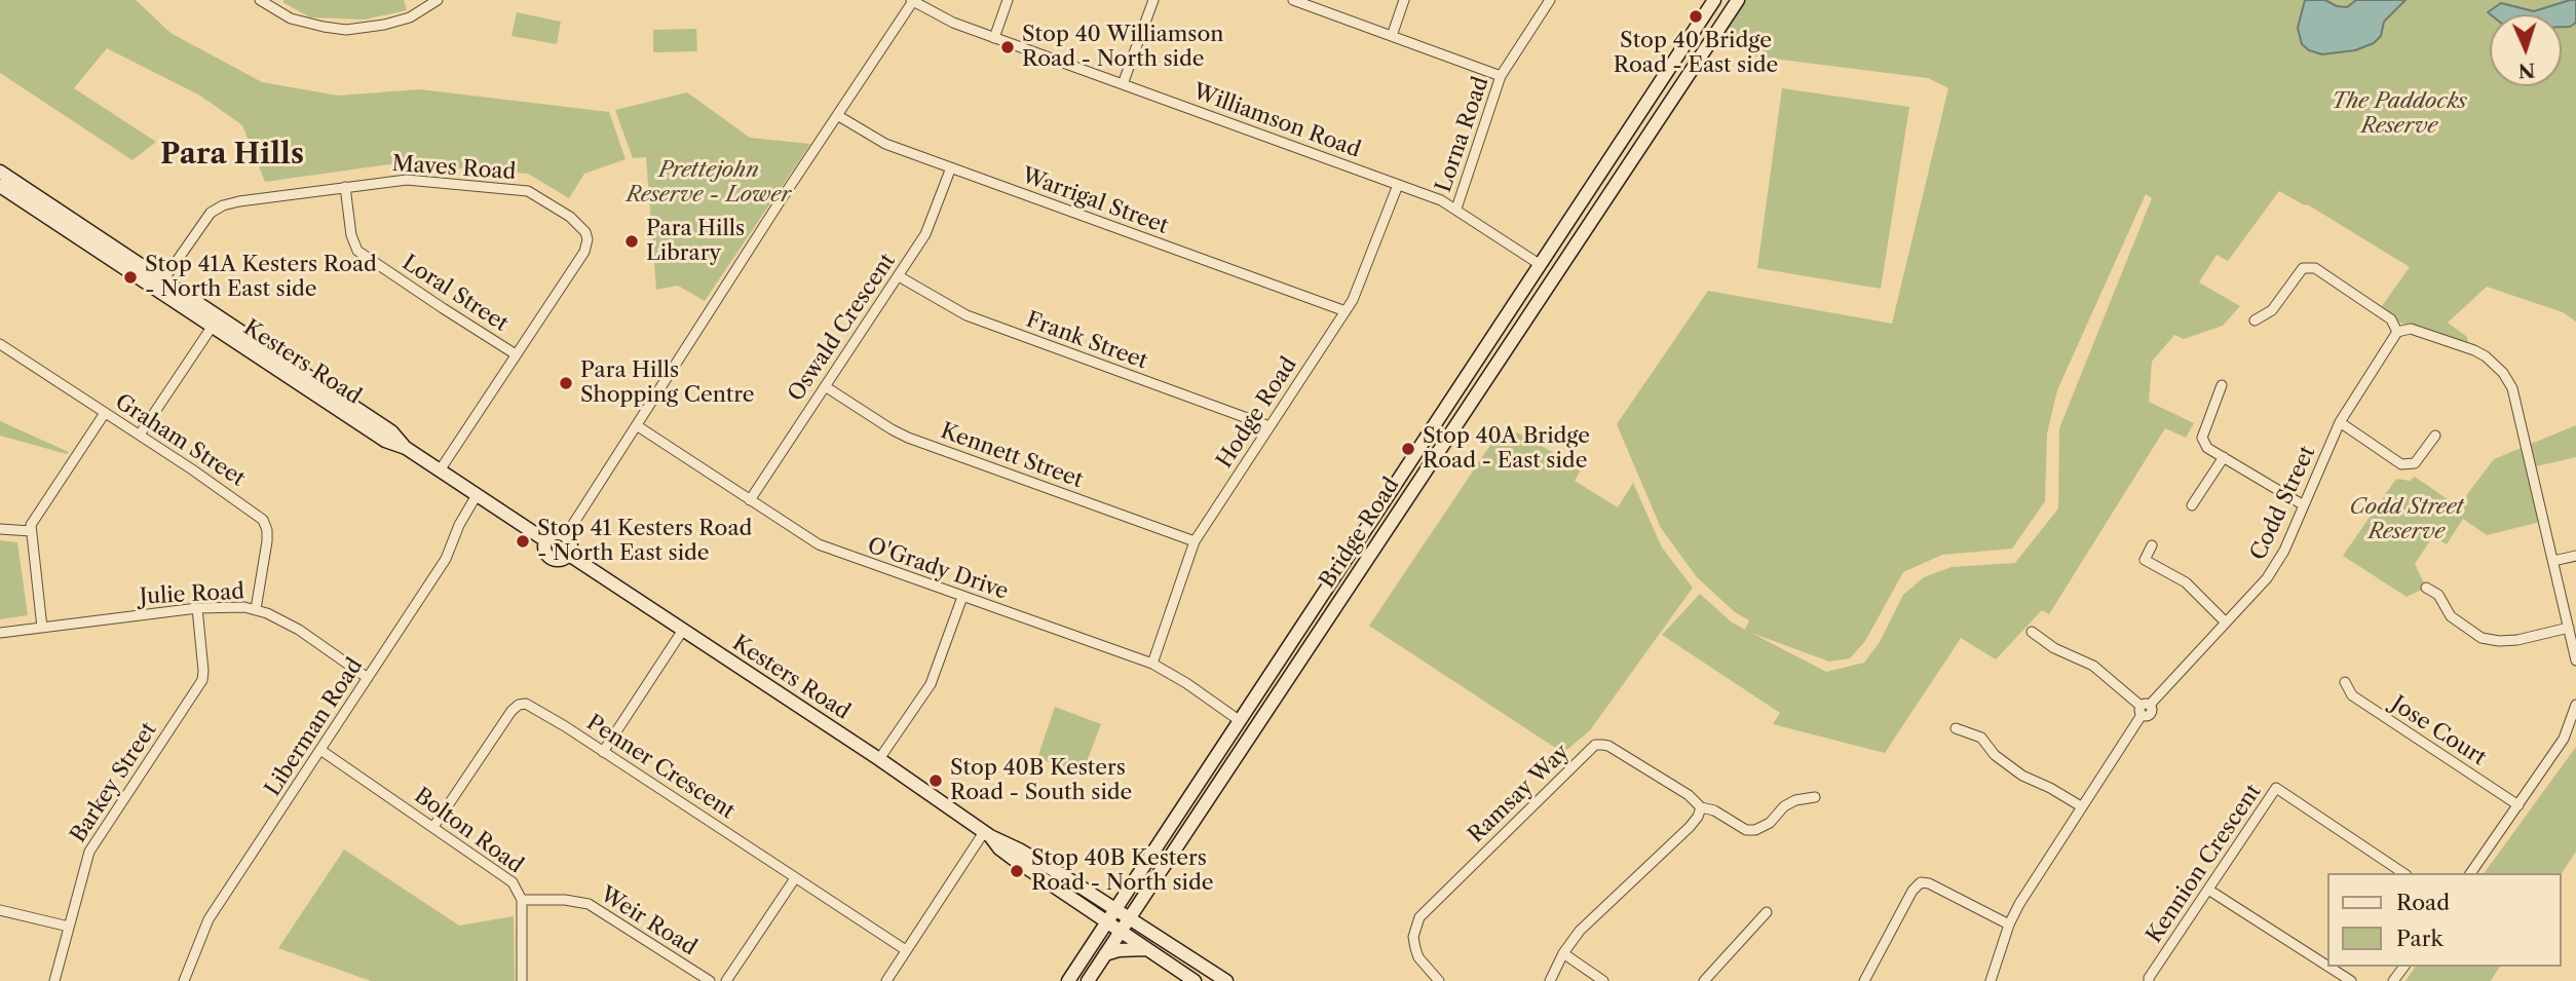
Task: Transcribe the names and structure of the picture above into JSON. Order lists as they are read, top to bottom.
{
  "streets": {
    "main road": ["Kesters Road", "Bridge Road"],
    "street": [
      "Williamson Road",
      "Lorna Road",
      "Maves Road",
      "Warrigal Street",
      "Loral Street",
      "Oswald Crescent",
      "Frank Street",
      "Hodge Road",
      "Graham Street",
      "Kennett Street",
      "Codd Street",
      "O'Grady Drive",
      "Julie Road",
      "Liberman Road",
      "Jose Court",
      "Penner Crescent",
      "Barkey Street",
      "Ramsay Way",
      "Bolton Road",
      "Kennion Crescent",
      "Weir Road"
    ]
  },
  "crossings": [
    ["Williamson Road", "Lorna Road"],
    ["Williamson Road", "Hodge Road"],
    ["Williamson Road", "Bridge Road"],
    ["Maves Road", "Loral Street"],
    ["Maves Road", "Kesters Road"],
    ["Warrigal Street", "Oswald Crescent"],
    ["Warrigal Street", "Hodge Road"],
    ["Oswald Crescent", "Frank Street"],
    ["Oswald Crescent", "Kennett Street"],
    ["Oswald Crescent", "O'Grady Drive"],
    ["Frank Street", "Hodge Road"],
    ["Kesters Road", "Bridge Road"],
    ["Kesters Road", "Liberman Road"],
    ["Hodge Road", "Kennett Street"],
    ["Hodge Road", "O'Grady Drive"],
    ["Graham Street", "Julie Road"],
    ["Bridge Road", "O'Grady Drive"],
    ["Julie Road", "Liberman Road"],
    ["Julie Road", "Barkey Street"],
    ["Liberman Road", "Bolton Road"],
    ["Penner Crescent", "Bolton Road"],
    ["Bolton Road", "Weir Road"]
  ],
  "districts": ["Para Hills"],
  "parks": ["The Paddocks Reserve", "Prettejohn Reserve - Lower", "Codd Street Reserve"],
  "places": [
    "Stop 40 Bridge Road - East side",
    "Stop 40 Williamson Road - North side",
    "Para Hills Library",
    "Stop 41A Kesters Road - North East side",
    "Para Hills Shopping Centre",
    "Stop 40A Bridge Road - East side",
    "Stop 41 Kesters Road - North East side",
    "Stop 40B Kesters Road - South side",
    "Stop 40B Kesters Road - North side"
  ],
  "legend": ["Road", "Park"],
  "north": "bottom"
}
